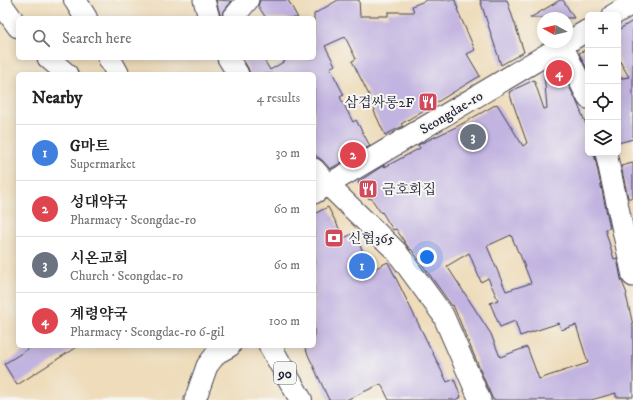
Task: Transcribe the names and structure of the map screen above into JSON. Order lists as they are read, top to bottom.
{
  "streets": {
    "main road": ["90"],
    "street": ["Seongdae-ro"]
  },
  "places": {
    "restaurant": ["삼겹싸롱2F", "금호회집"],
    "bank": ["신협365"]
  },
  "north": "left",
  "page": {
    "map_buttons": ["+", "−"],
    "search": "Search here",
    "pins": [
      "4",
      "3",
      "2",
      "1"
    ],
    "heading": ["Nearby", "4 results"],
    "list": [
      {
        "mark": "1",
        "name": "G마트",
        "note": "Supermarket",
        "value": "30 m"
      },
      {
        "mark": "2",
        "name": "성대약국",
        "note": "Pharmacy · Seongdae-ro",
        "value": "60 m"
      },
      {
        "mark": "3",
        "name": "시온교회",
        "note": "Church · Seongdae-ro",
        "value": "60 m"
      },
      {
        "mark": "4",
        "name": "계령약국",
        "note": "Pharmacy · Seongdae-ro 6-gil",
        "value": "100 m"
      }
    ]
  }
}
